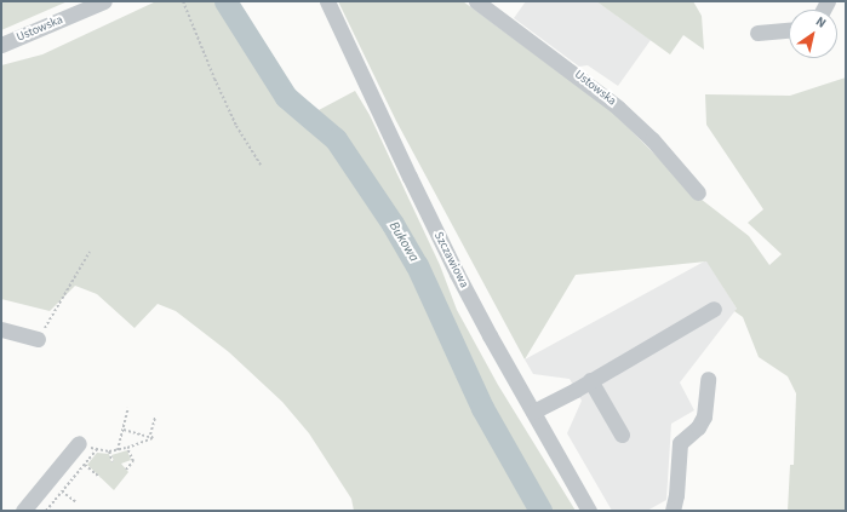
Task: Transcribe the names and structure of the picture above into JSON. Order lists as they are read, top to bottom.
{
  "streets": {
    "street": ["Ustowska", "Szczawiowa"]
  },
  "water": ["Bukowa"],
  "north": "top right"
}
